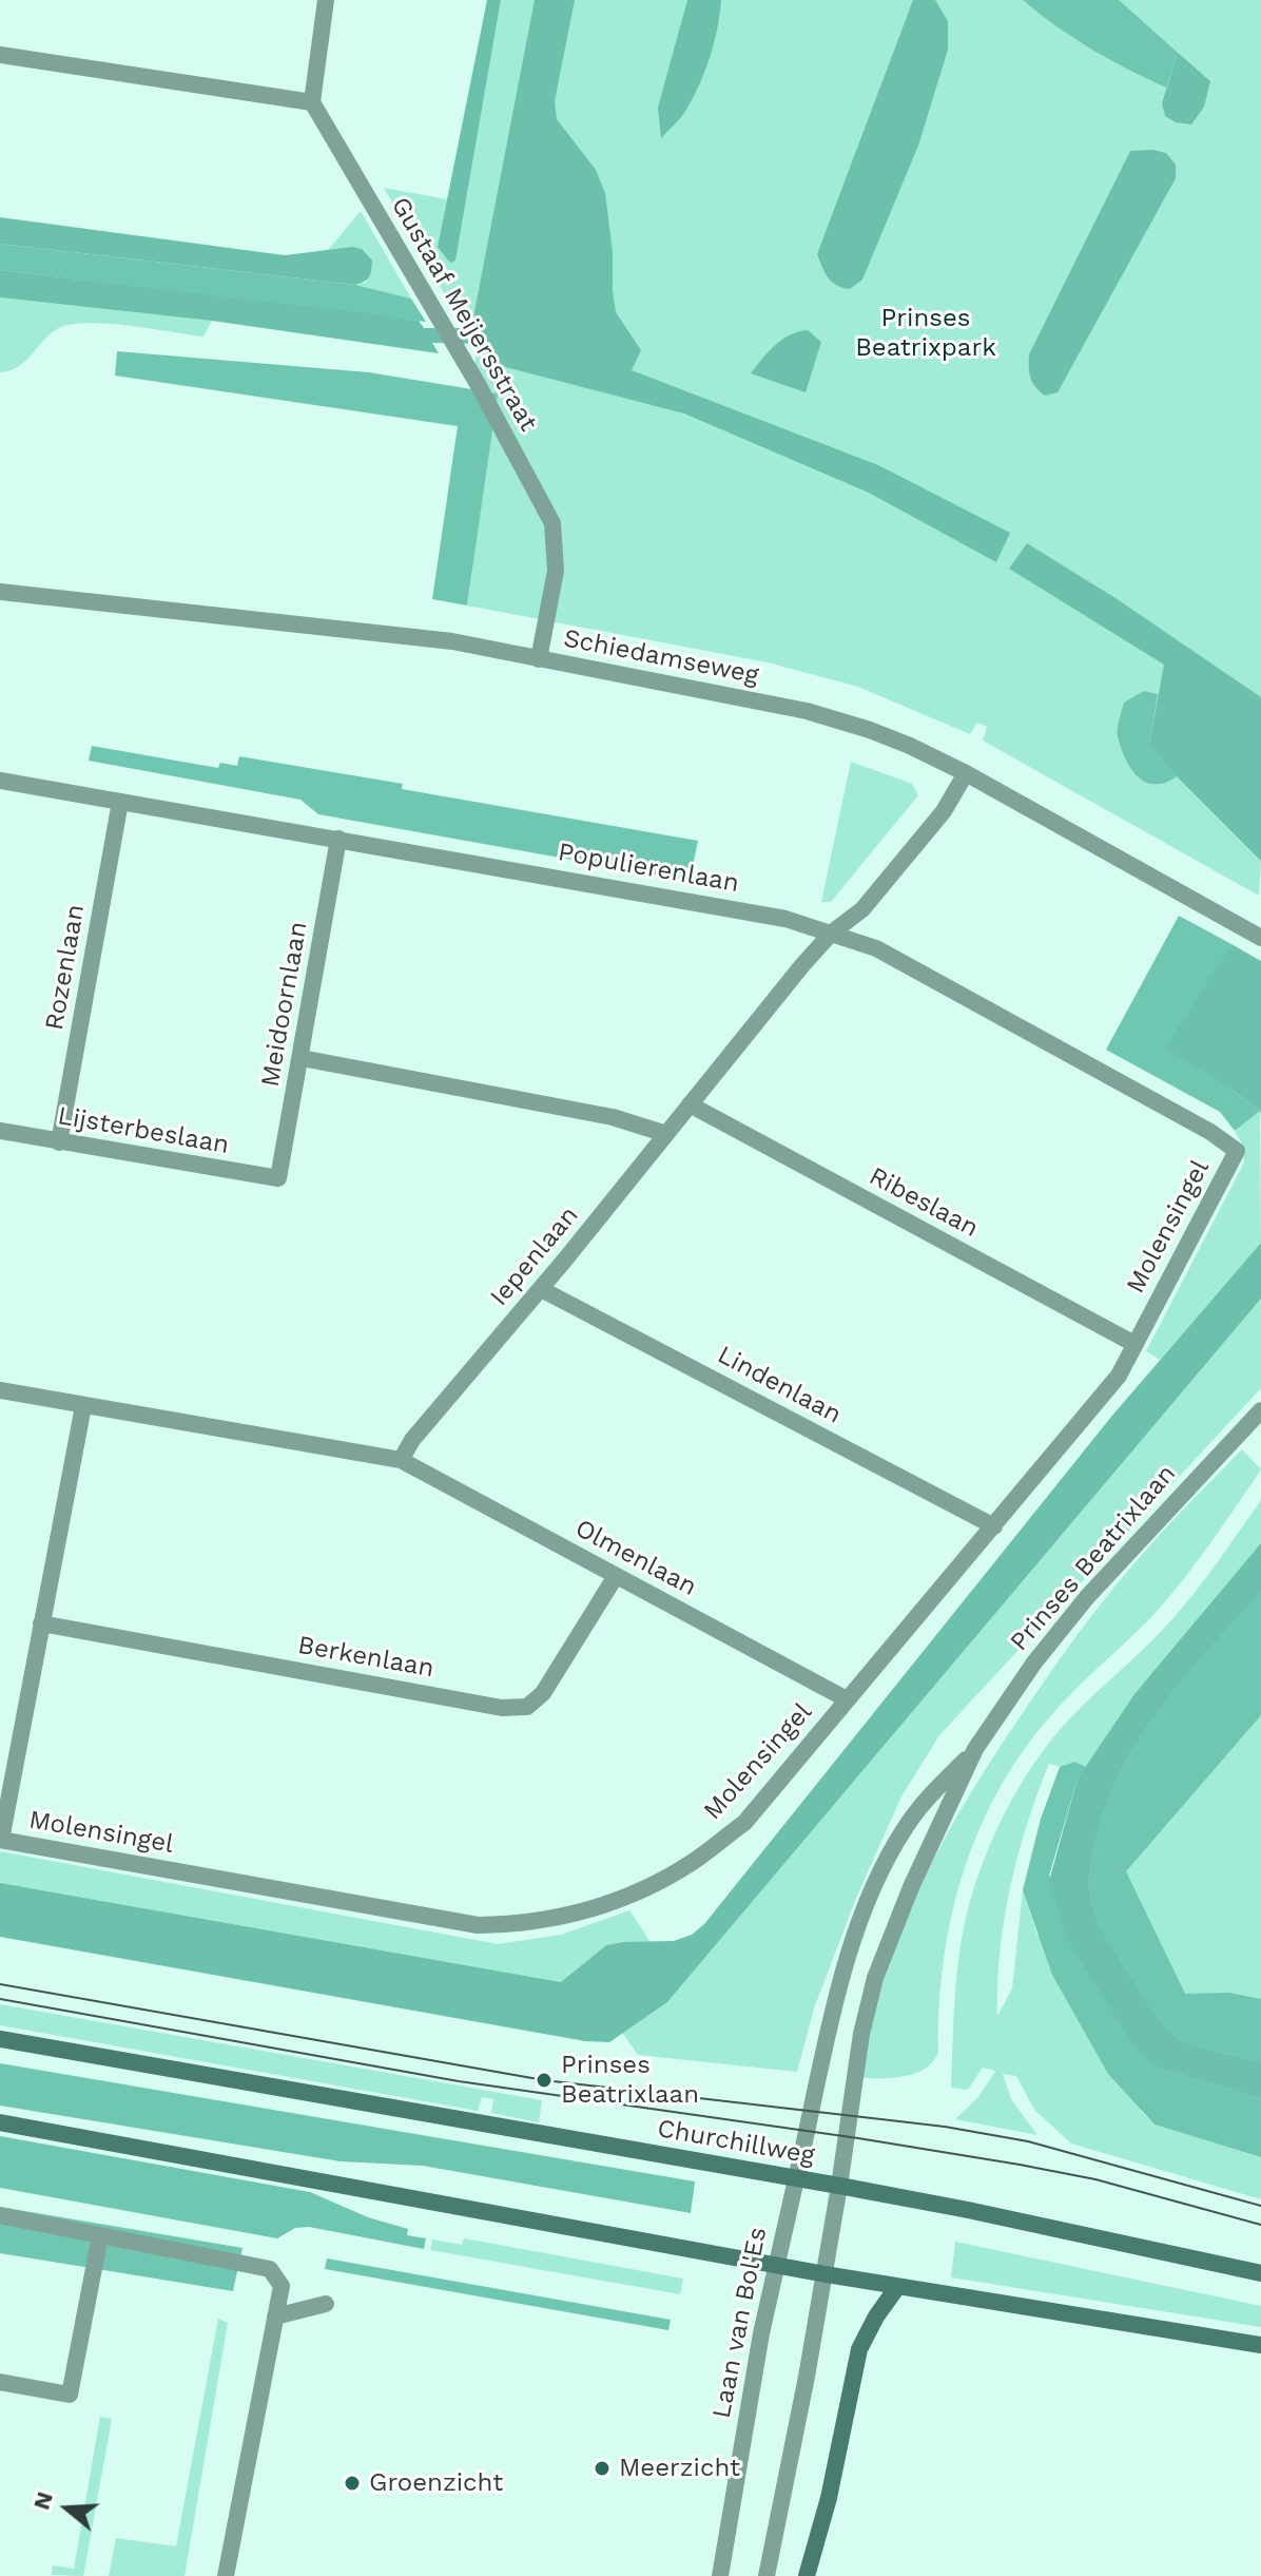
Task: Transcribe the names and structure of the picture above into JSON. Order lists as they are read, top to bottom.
{
  "streets": {
    "main road": ["Churchillweg"],
    "street": [
      "Gustaaf Meijersstraat",
      "Schiedamseweg",
      "Populierenlaan",
      "Rozenlaan",
      "Meidoornlaan",
      "Lijsterbeslaan",
      "Ribeslaan",
      "Molensingel",
      "Iepenlaan",
      "Lindenlaan",
      "Olmenlaan",
      "Prinses Beatrixlaan",
      "Berkenlaan",
      "Laan van Bol'Es"
    ]
  },
  "crossings": [
    ["Gustaaf Meijersstraat", "Schiedamseweg"],
    ["Schiedamseweg", "Iepenlaan"],
    ["Populierenlaan", "Rozenlaan"],
    ["Populierenlaan", "Meidoornlaan"],
    ["Populierenlaan", "Molensingel"],
    ["Populierenlaan", "Iepenlaan"],
    ["Rozenlaan", "Lijsterbeslaan"],
    ["Meidoornlaan", "Lijsterbeslaan"],
    ["Ribeslaan", "Molensingel"],
    ["Ribeslaan", "Iepenlaan"],
    ["Molensingel", "Lindenlaan"],
    ["Molensingel", "Olmenlaan"],
    ["Iepenlaan", "Lindenlaan"],
    ["Iepenlaan", "Olmenlaan"],
    ["Olmenlaan", "Berkenlaan"],
    ["Prinses Beatrixlaan", "Churchillweg"],
    ["Prinses Beatrixlaan", "Laan van Bol'Es"],
    ["Churchillweg", "Laan van Bol'Es"]
  ],
  "parks": ["Prinses Beatrixpark"],
  "places": ["Prinses Beatrixlaan", "Meerzicht", "Groenzicht"],
  "north": "left"
}
